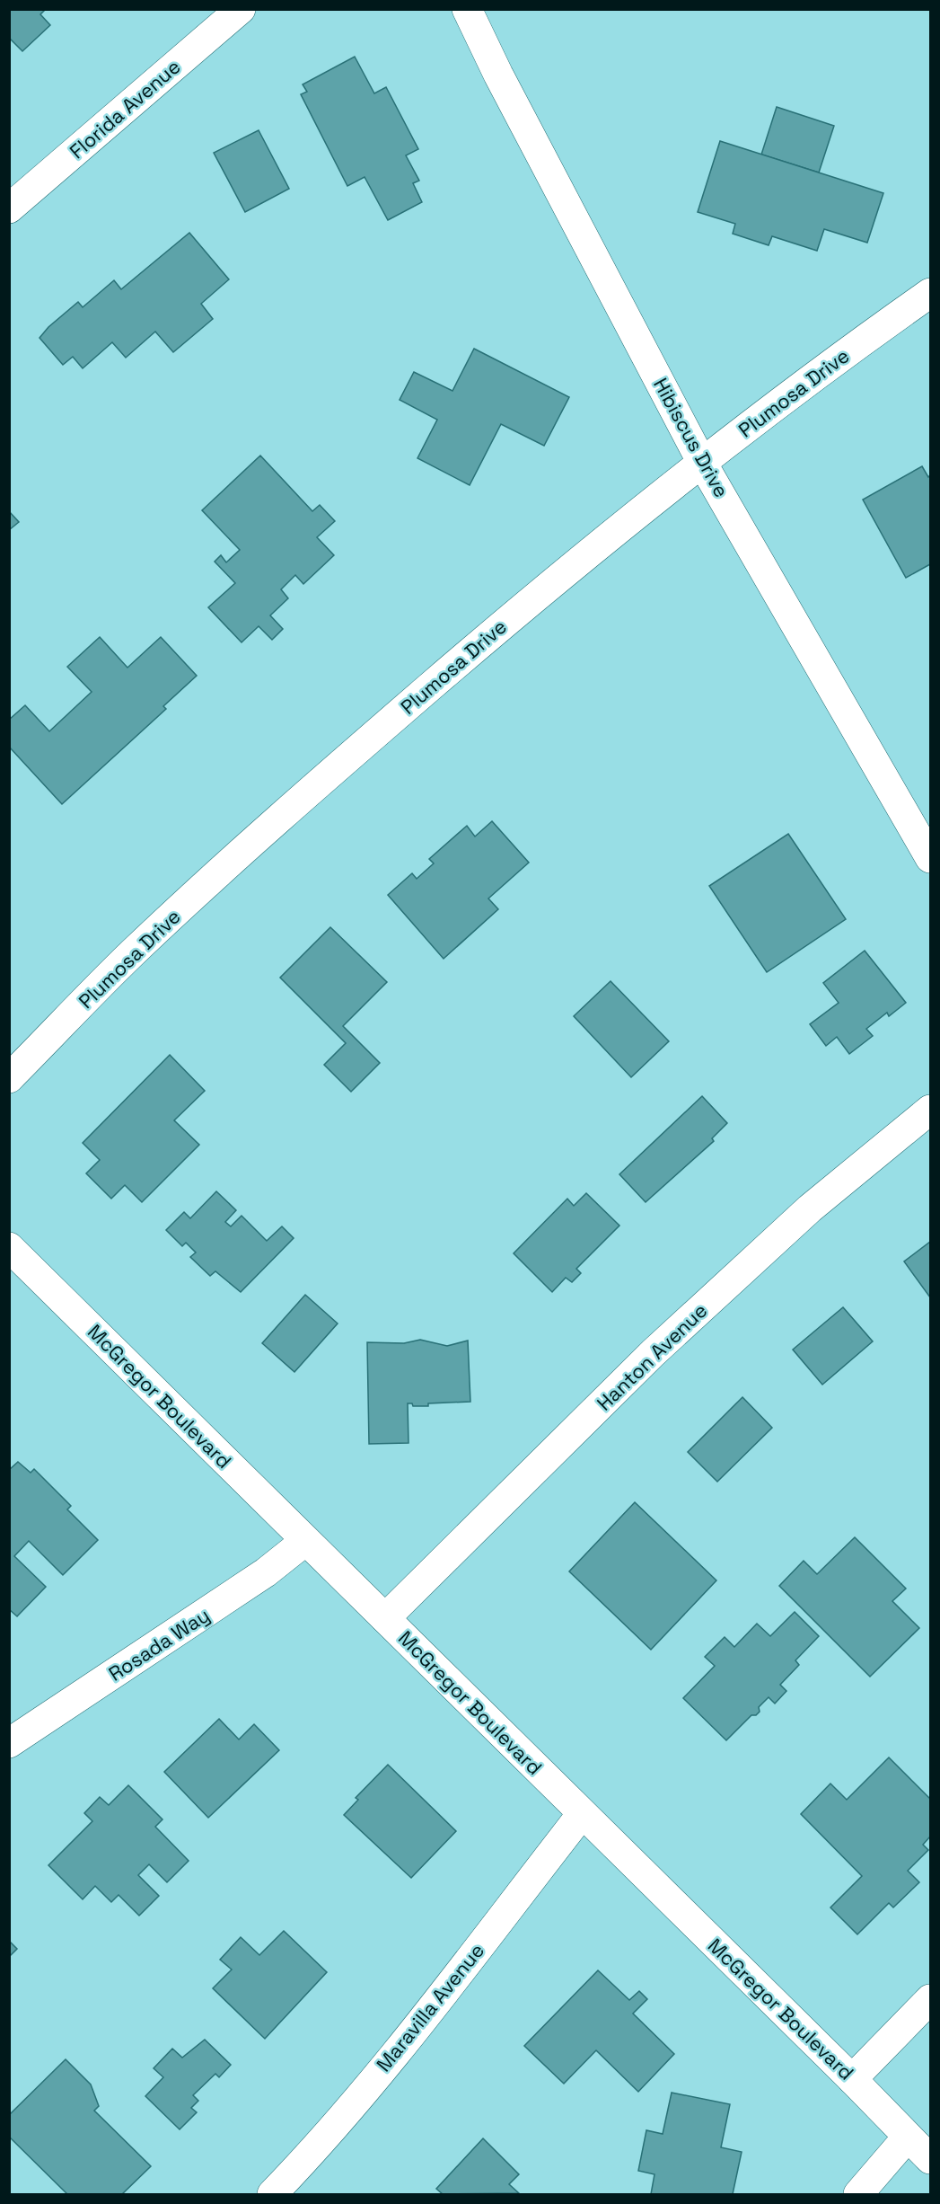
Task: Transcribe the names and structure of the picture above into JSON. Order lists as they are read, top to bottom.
{
  "streets": {
    "street": [
      "Florida Avenue",
      "Plumosa Drive",
      "Hibiscus Drive",
      "Hanton Avenue",
      "McGregor Boulevard",
      "Rosada Way",
      "Maravilla Avenue"
    ]
  },
  "crossings": [
    ["Plumosa Drive", "Hibiscus Drive"],
    ["Hanton Avenue", "McGregor Boulevard"],
    ["McGregor Boulevard", "Rosada Way"],
    ["McGregor Boulevard", "Maravilla Avenue"]
  ]
}
